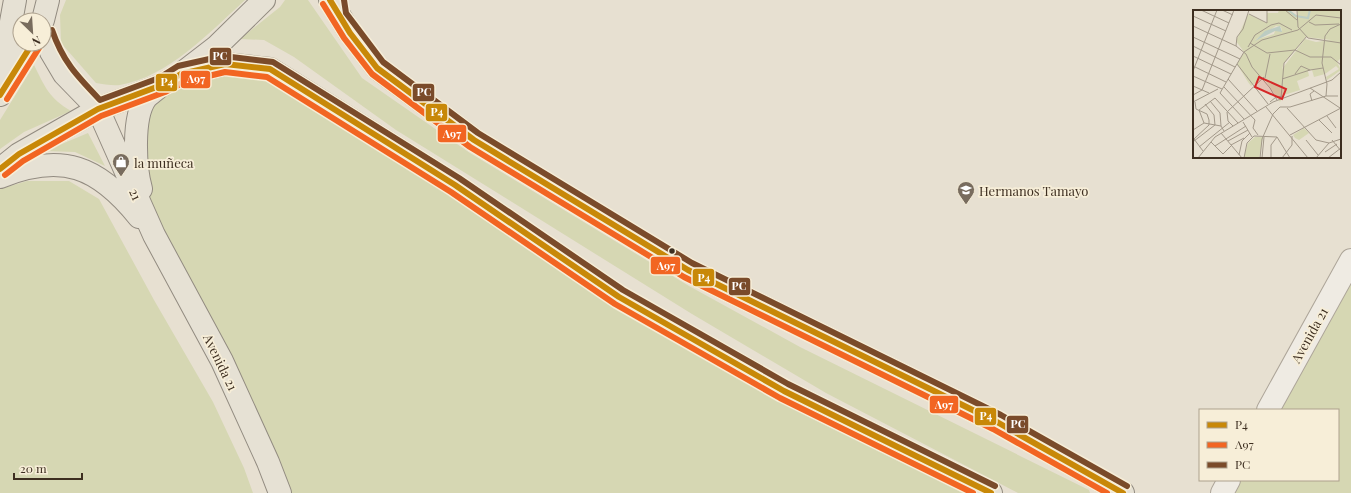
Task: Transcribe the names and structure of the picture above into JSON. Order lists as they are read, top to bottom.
{
  "streets": {
    "main road": ["21", "Avenida 21"]
  },
  "crossings": [
    ["21", "Avenida 21"]
  ],
  "places": {
    "shop": ["la muñeca"],
    "school or university": ["Hermanos Tamayo"]
  },
  "lines": ["transit line P4", "transit line PC", "transit line A97"],
  "legend": ["P4", "A97", "PC"],
  "scale_bar": "20 m",
  "north": "bottom right"
}
